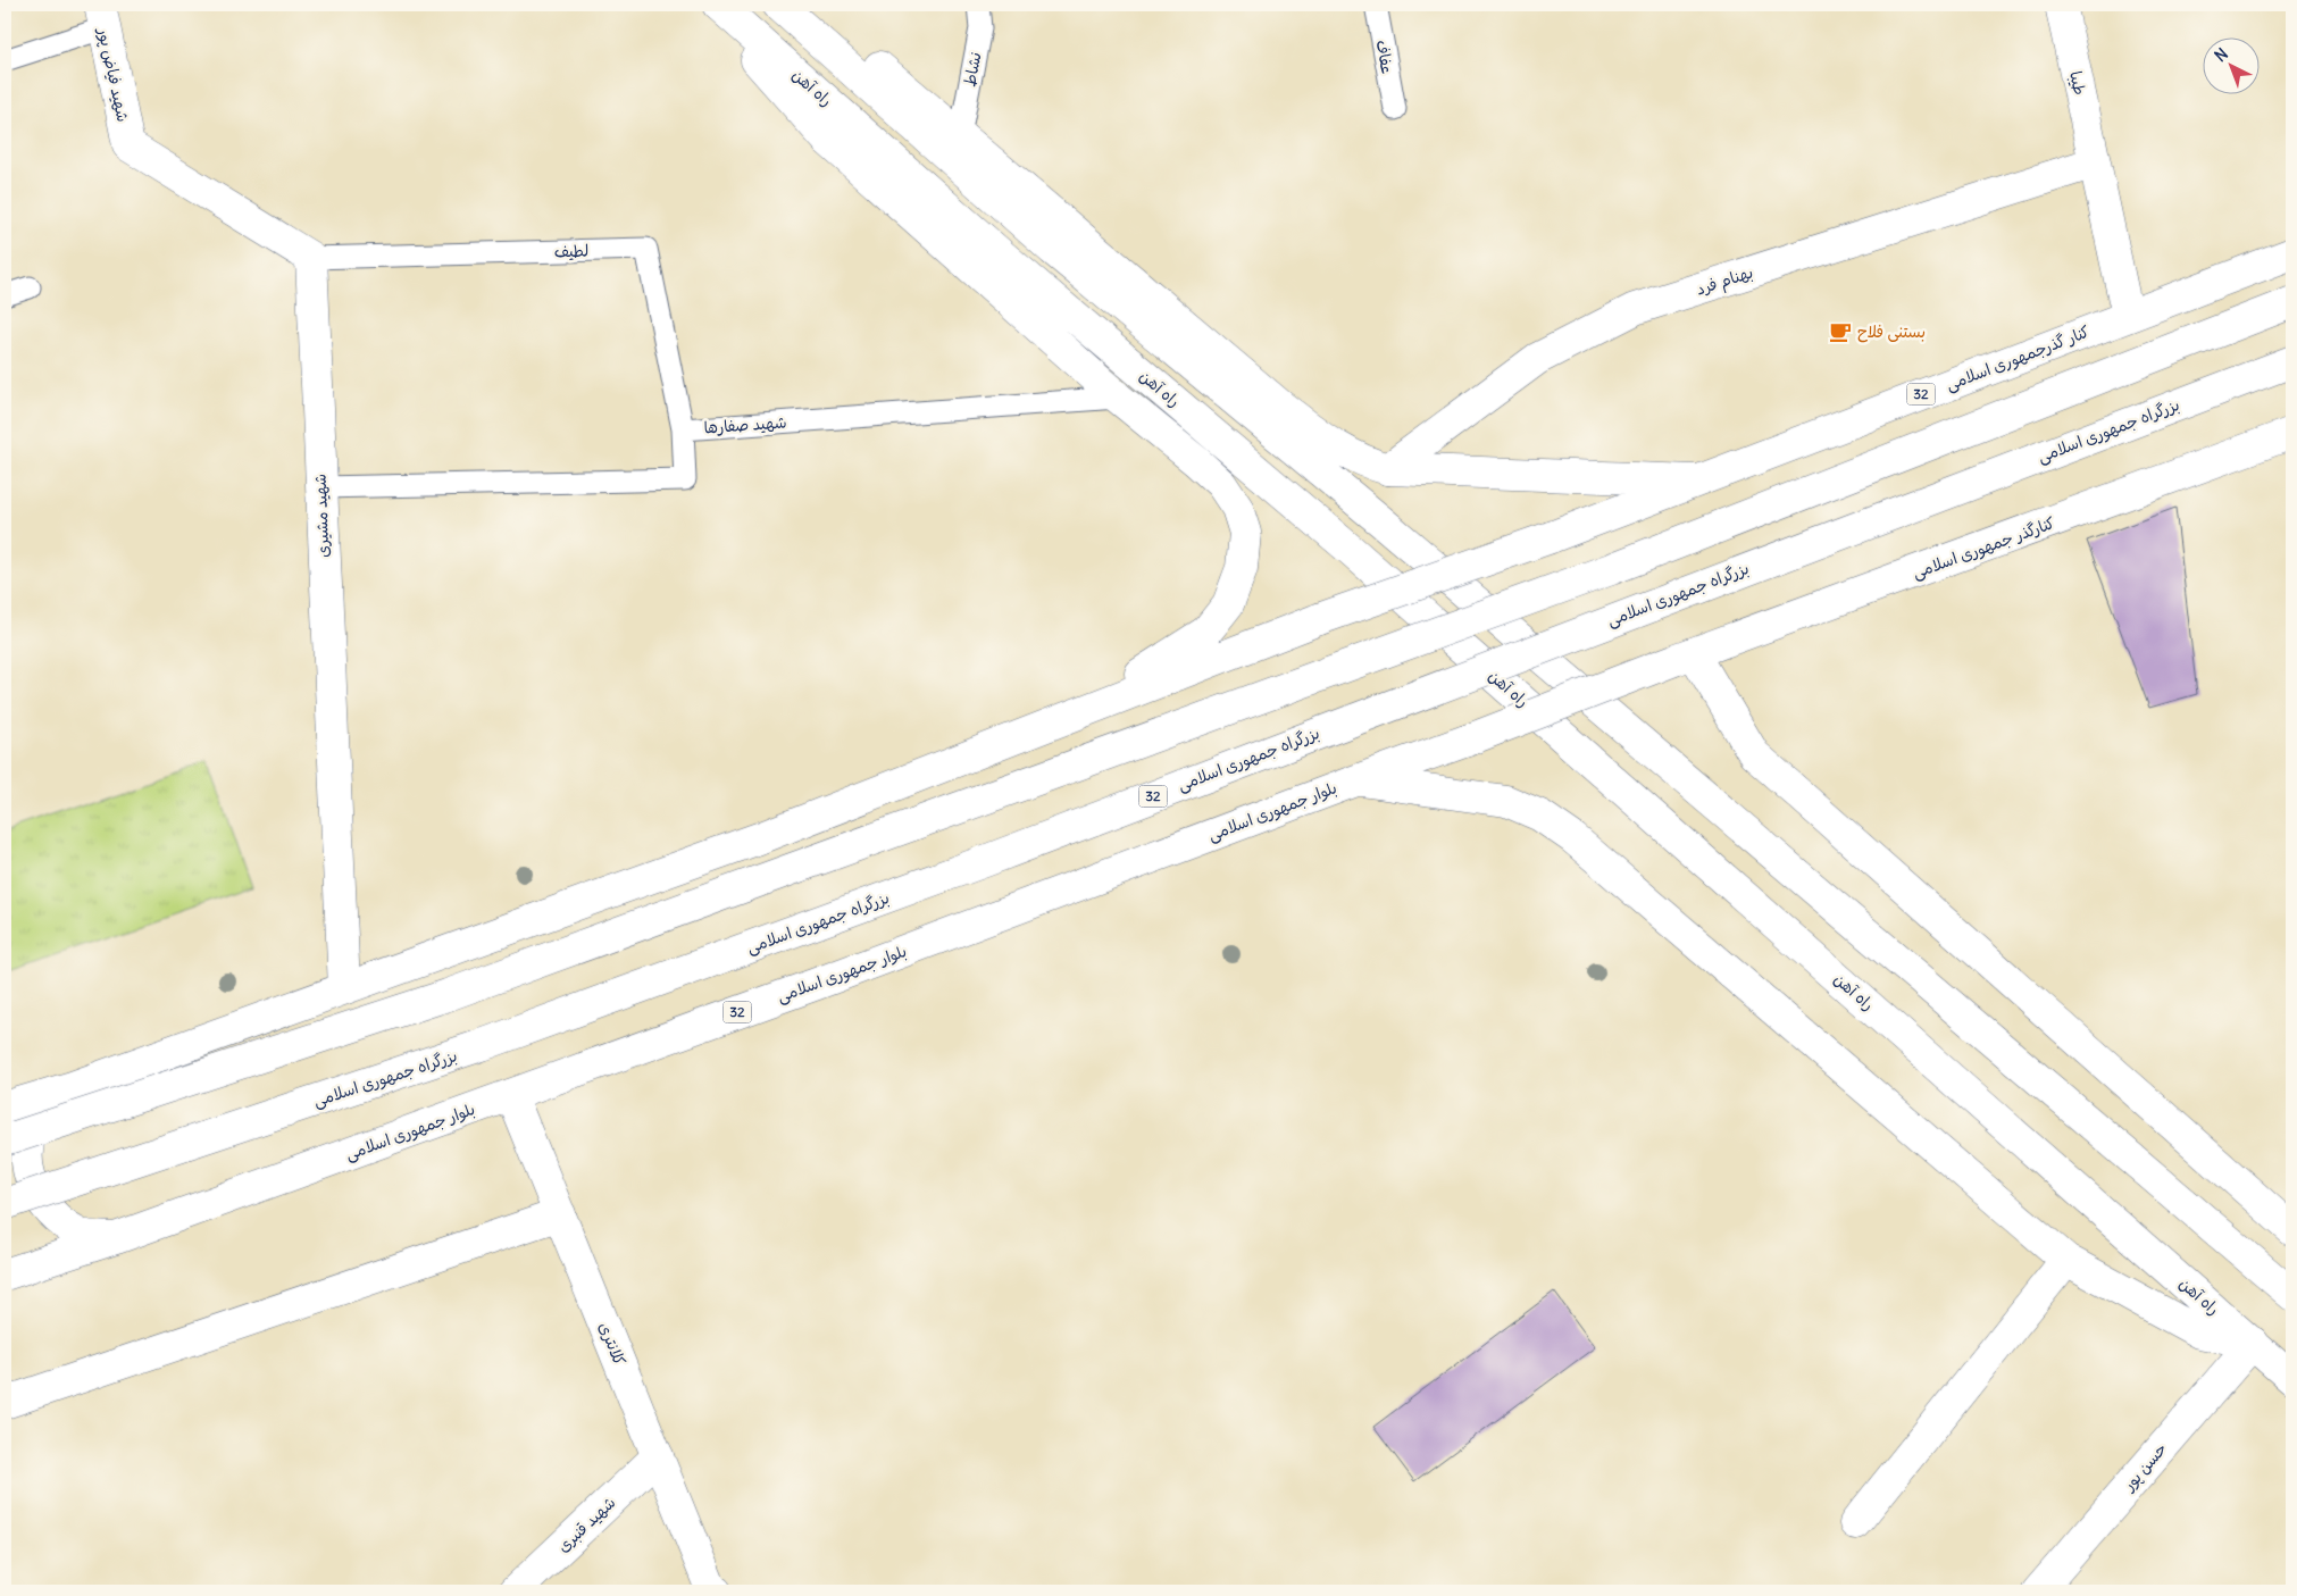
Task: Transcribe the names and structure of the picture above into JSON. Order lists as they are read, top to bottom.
{
  "streets": {
    "main road": [
      "شهید فیاض پور",
      "طیبا",
      "راه آهن",
      "بهنام فرد",
      "کنار گذرجمهوری اسلامی",
      "32",
      "بزرگراه جمهوری اسلامی",
      "شهید مشیری",
      "کنارگذر جمهوری اسلامی",
      "بلوار جمهوری اسلامی",
      "کلانتری",
      "حسن پور",
      "شهید قنبری"
    ],
    "lane": [
      "عفاف",
      "نشاط",
      "لطیف",
      "شهید صفارها"
    ]
  },
  "crossings": [
    ["شهید فیاض پور", "لطیف"],
    ["شهید فیاض پور", "شهید مشیری"],
    ["طیبا", "بهنام فرد"],
    ["طیبا", "کنار گذرجمهوری اسلامی"],
    ["راه آهن", "حسن پور"],
    ["لطیف", "شهید صفارها"],
    ["لطیف", "شهید مشیری"],
    ["کنار گذرجمهوری اسلامی", "32"],
    ["32", "شهید مشیری"],
    ["شهید صفارها", "شهید مشیری"],
    ["کنارگذر جمهوری اسلامی", "بلوار جمهوری اسلامی"],
    ["بلوار جمهوری اسلامی", "کلانتری"],
    ["کلانتری", "شهید قنبری"]
  ],
  "places": {
    "cafe": ["بستنی فلاح"]
  },
  "north": "top left"
}
